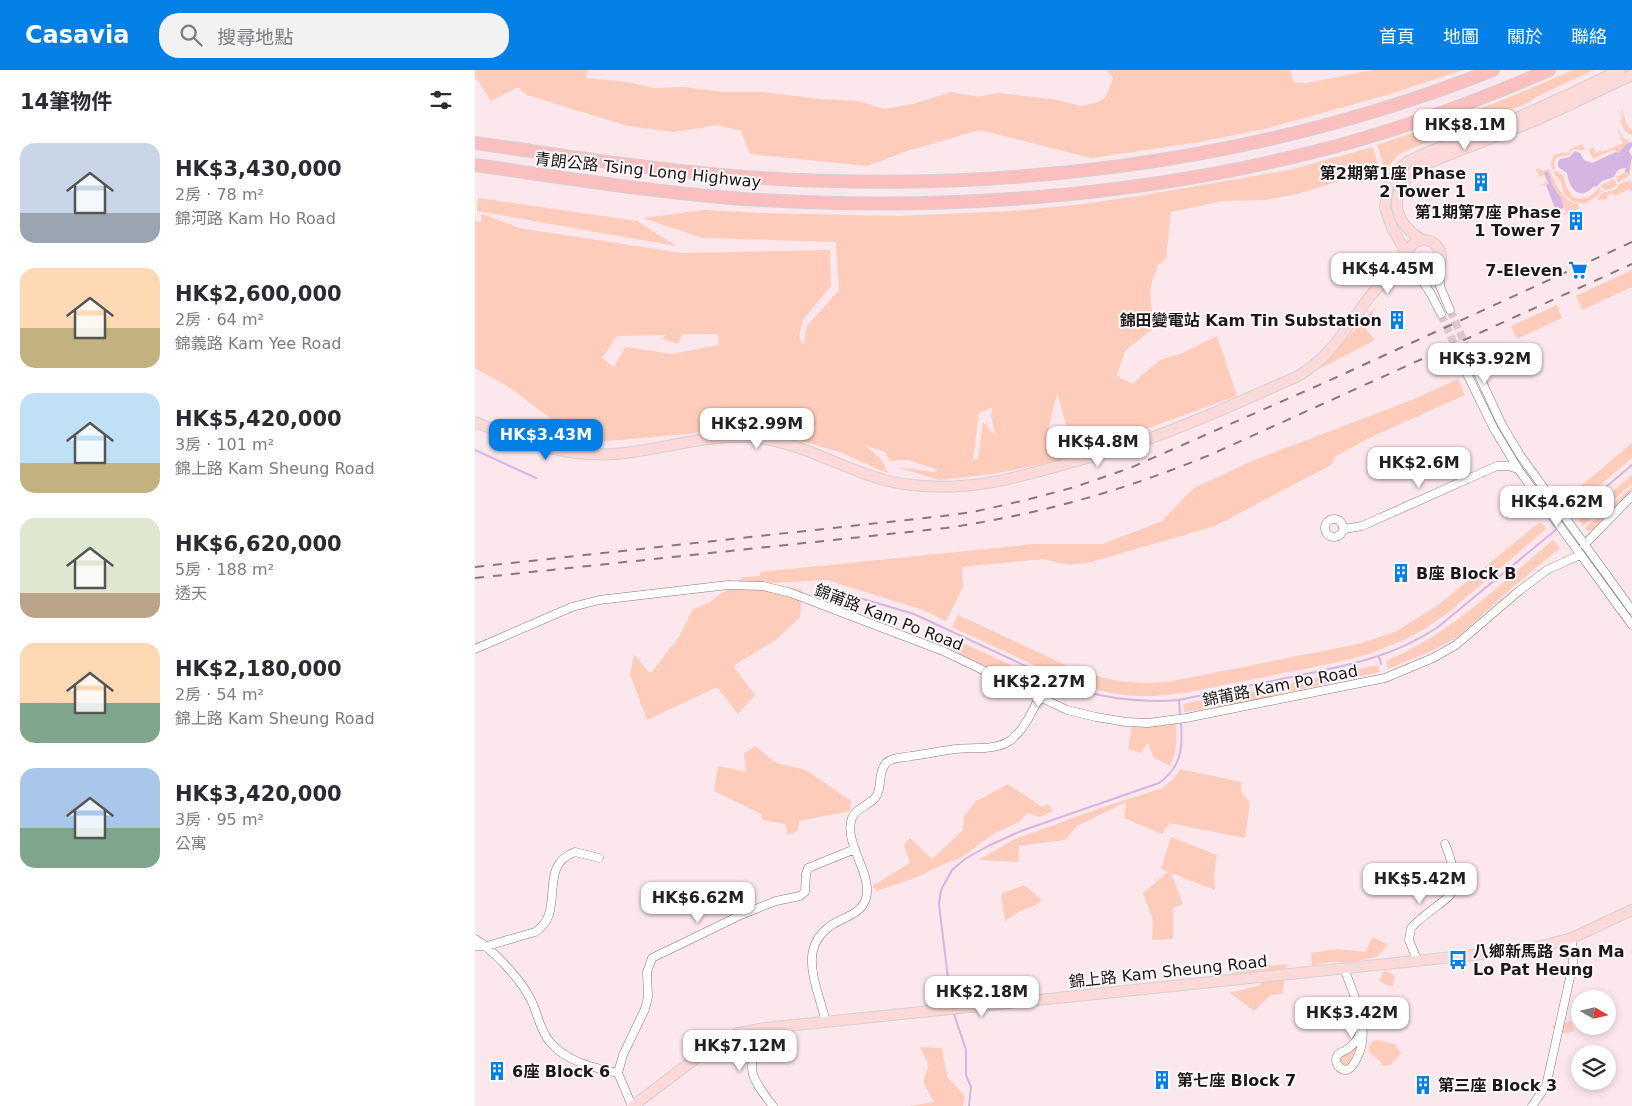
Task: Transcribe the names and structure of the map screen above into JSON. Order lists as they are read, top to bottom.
{
  "streets": {
    "highway": ["青朗公路 Tsing Long Highway"],
    "main road": ["錦上路 Kam Sheung Road"],
    "street": ["錦莆路 Kam Po Road"]
  },
  "places": {
    "building": [
      "第2期第1座 Phase 2 Tower 1",
      "第1期第7座 Phase 1 Tower 7",
      "錦田變電站 Kam Tin Substation",
      "B座 Block B",
      "6座 Block 6",
      "第七座 Block 7",
      "第三座 Block 3"
    ],
    "supermarket": ["7-Eleven"],
    "bus stop": ["八鄉新馬路 San Ma Lo Pat Heung"]
  },
  "north": "right",
  "page": {
    "header": "Casavia",
    "search": "搜尋地點",
    "nav": [
      "首頁",
      "地圖",
      "關於",
      "聯絡"
    ],
    "heading": "14筆物件",
    "price": [
      "HK$8.1M",
      "HK$4.45M",
      "HK$3.92M",
      "HK$2.99M",
      "HK$3.43M",
      "HK$4.8M",
      "HK$2.6M",
      "HK$4.62M",
      "HK$2.27M",
      "HK$5.42M",
      "HK$6.62M",
      "HK$2.18M",
      "HK$3.42M",
      "HK$7.12M"
    ],
    "list": [
      {
        "name": "HK$3,430,000",
        "note": "2房 · 78 m² · 錦河路 Kam Ho Road"
      },
      {
        "name": "HK$2,600,000",
        "note": "2房 · 64 m² · 錦義路 Kam Yee Road"
      },
      {
        "name": "HK$5,420,000",
        "note": "3房 · 101 m² · 錦上路 Kam Sheung Road"
      },
      {
        "name": "HK$6,620,000",
        "note": "5房 · 188 m² · 透天"
      },
      {
        "name": "HK$2,180,000",
        "note": "2房 · 54 m² · 錦上路 Kam Sheung Road"
      },
      {
        "name": "HK$3,420,000",
        "note": "3房 · 95 m² · 公寓"
      }
    ]
  }
}
